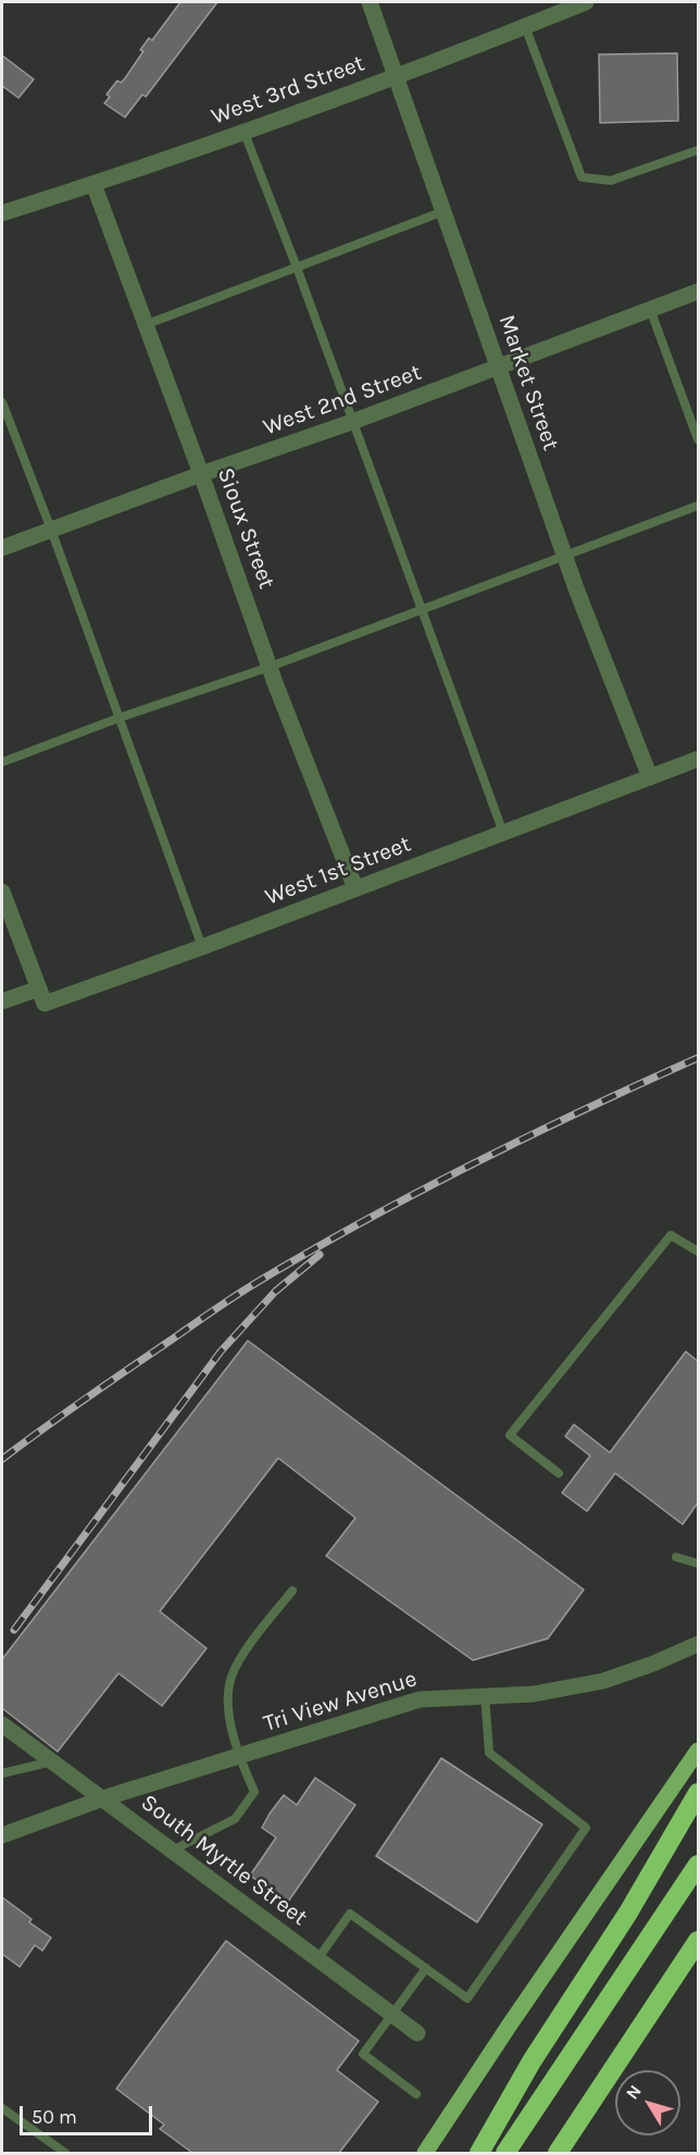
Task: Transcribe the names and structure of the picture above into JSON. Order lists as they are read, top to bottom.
{
  "streets": {
    "street": [
      "West 3rd Street",
      "Market Street",
      "West 2nd Street",
      "Sioux Street",
      "West 1st Street",
      "Tri View Avenue",
      "South Myrtle Street"
    ]
  },
  "crossings": [
    ["West 3rd Street", "Market Street"],
    ["West 3rd Street", "Sioux Street"],
    ["Market Street", "West 2nd Street"],
    ["Market Street", "West 1st Street"],
    ["West 2nd Street", "Sioux Street"],
    ["Sioux Street", "West 1st Street"],
    ["Tri View Avenue", "South Myrtle Street"]
  ],
  "scale_bar": "50 m",
  "north": "top left"
}
